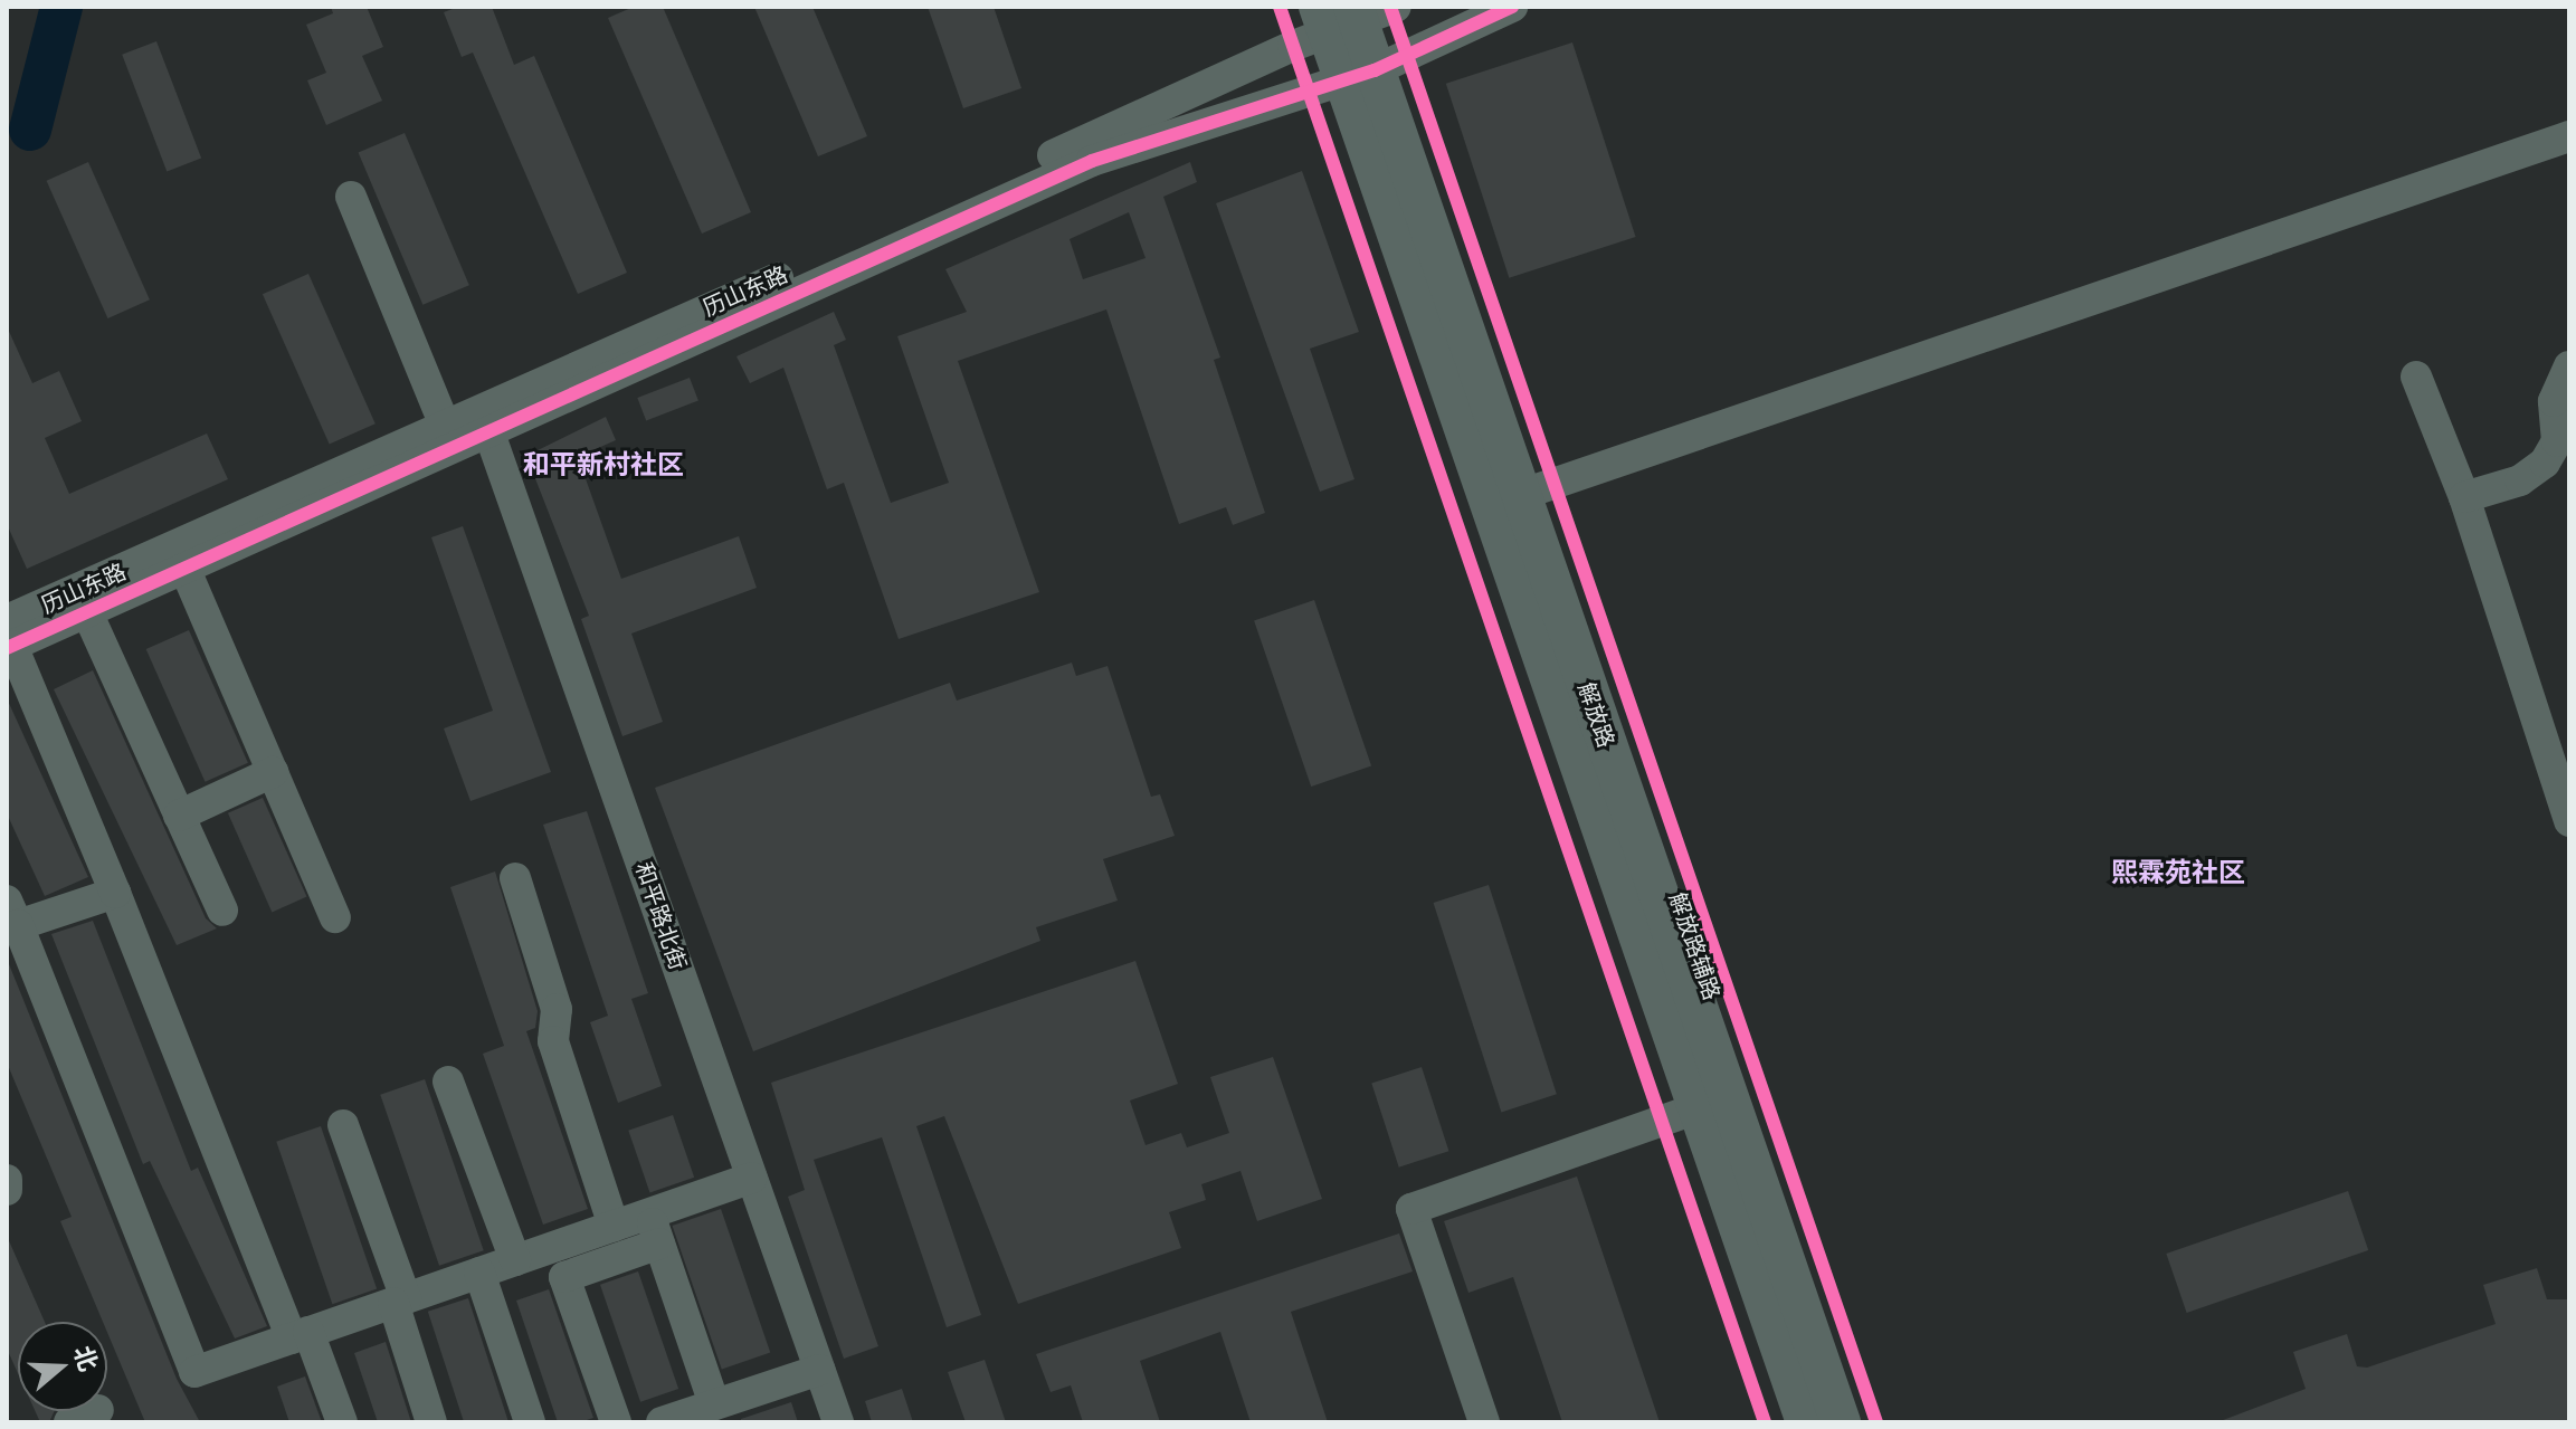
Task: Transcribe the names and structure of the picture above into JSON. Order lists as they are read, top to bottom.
{
  "streets": {
    "main road": ["解放路"],
    "street": ["历山东路", "和平路北街", "解放路辅路"]
  },
  "crossings": [
    ["历山东路", "解放路"],
    ["历山东路", "和平路北街"]
  ],
  "districts": ["和平新村社区", "熙霖苑社区"],
  "north": "right"
}
